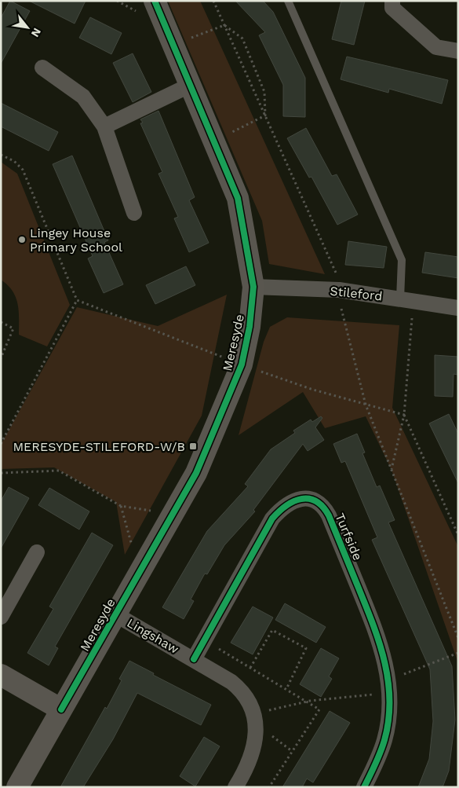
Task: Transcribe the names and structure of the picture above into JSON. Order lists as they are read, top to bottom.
{
  "streets": {
    "street": [
      "Stileford",
      "Meresyde",
      "Turfside",
      "Lingshaw"
    ]
  },
  "crossings": [
    ["Stileford", "Meresyde"],
    ["Meresyde", "Lingshaw"],
    ["Turfside", "Lingshaw"]
  ],
  "places": {
    "other": ["Lingey House Primary School"],
    "transit": ["MERESYDE-STILEFORD-W/B"]
  },
  "north": "bottom right"
}
